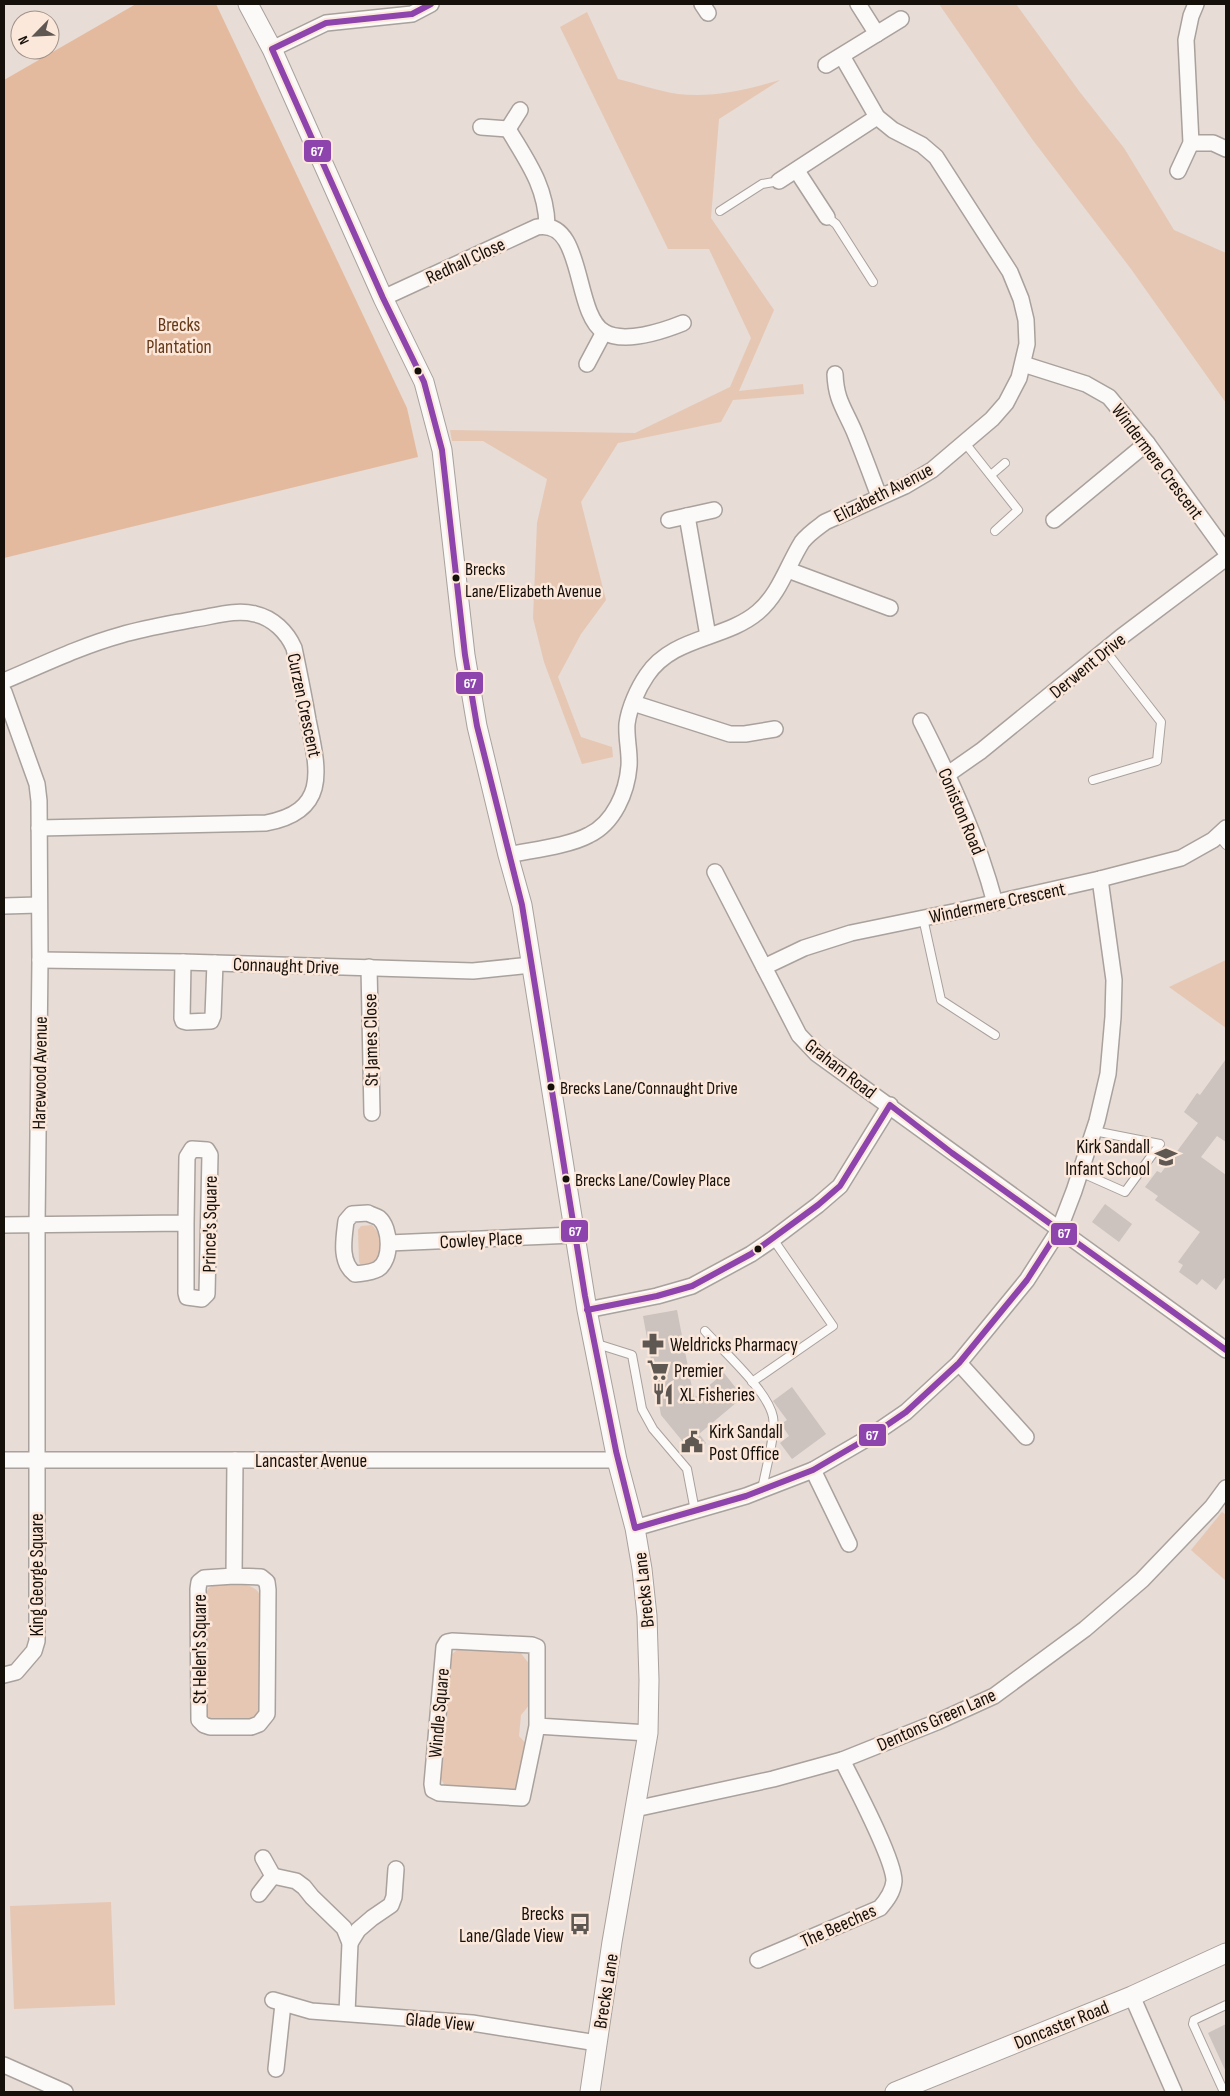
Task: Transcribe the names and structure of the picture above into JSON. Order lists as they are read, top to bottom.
{
  "streets": {
    "street": [
      "Redhall Close",
      "Windermere Crescent",
      "Elizabeth Avenue",
      "Derwent Drive",
      "Curzen Crescent",
      "Coniston Road",
      "Connaught Drive",
      "St James Close",
      "Graham Road",
      "Harewood Avenue",
      "Prince's Square",
      "Cowley Place",
      "Lancaster Avenue",
      "King George Square",
      "Brecks Lane",
      "St Helen's Square",
      "Windle Square",
      "Dentons Green Lane",
      "The Beeches",
      "Glade View",
      "Doncaster Road"
    ]
  },
  "crossings": [
    ["Redhall Close", "Brecks Lane"],
    ["Windermere Crescent", "Elizabeth Avenue"],
    ["Windermere Crescent", "Coniston Road"],
    ["Windermere Crescent", "Graham Road"],
    ["Elizabeth Avenue", "Brecks Lane"],
    ["Derwent Drive", "Coniston Road"],
    ["Curzen Crescent", "Harewood Avenue"],
    ["Connaught Drive", "St James Close"],
    ["Connaught Drive", "Harewood Avenue"],
    ["Connaught Drive", "Brecks Lane"],
    ["Harewood Avenue", "Prince's Square"],
    ["Harewood Avenue", "Lancaster Avenue"],
    ["Harewood Avenue", "King George Square"],
    ["Cowley Place", "Brecks Lane"],
    ["Lancaster Avenue", "King George Square"],
    ["Lancaster Avenue", "Brecks Lane"],
    ["Brecks Lane", "Dentons Green Lane"],
    ["Brecks Lane", "Glade View"],
    ["Dentons Green Lane", "The Beeches"]
  ],
  "parks": ["Brecks Plantation"],
  "places": {
    "other": ["Brecks Lane/Elizabeth Avenue", "Brecks Lane/Connaught Drive", "Brecks Lane/Cowley Place"],
    "school or university": ["Kirk Sandall Infant School"],
    "pharmacy": ["Weldricks Pharmacy"],
    "supermarket": ["Premier"],
    "restaurant": ["XL Fisheries"],
    "public building": ["Kirk Sandall Post Office"],
    "bus stop": ["Brecks Lane/Glade View"]
  },
  "lines": ["transit line 67"],
  "north": "bottom left"
}
